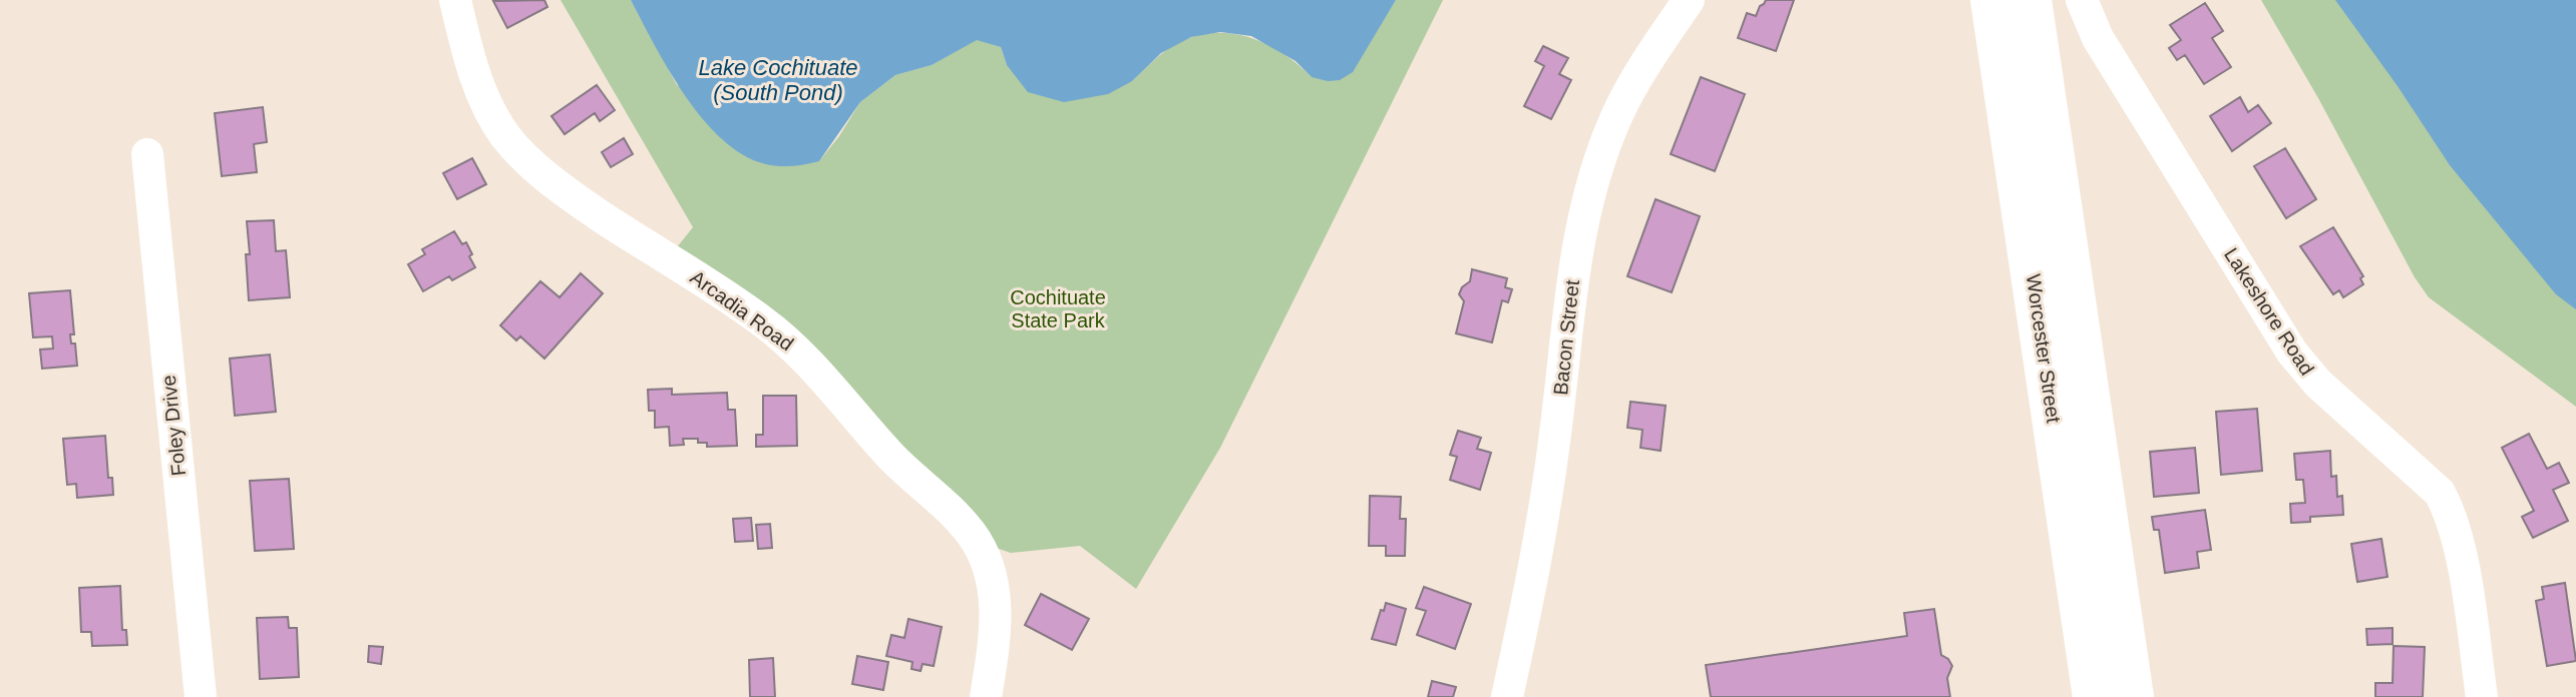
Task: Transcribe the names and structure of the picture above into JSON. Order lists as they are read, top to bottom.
{
  "streets": {
    "highway": ["Worcester Street"],
    "street": [
      "Arcadia Road",
      "Lakeshore Road",
      "Bacon Street",
      "Foley Drive"
    ]
  },
  "water": ["Lake Cochituate (South Pond)"],
  "parks": ["Cochituate State Park"]
}
